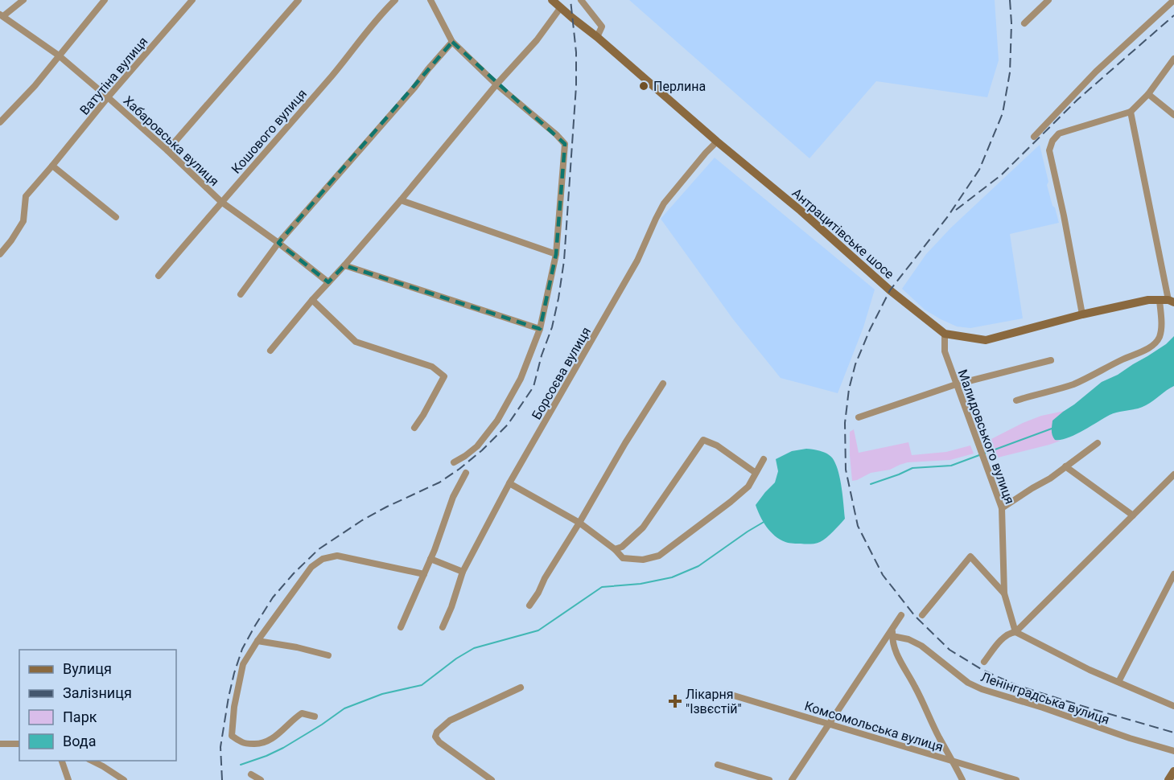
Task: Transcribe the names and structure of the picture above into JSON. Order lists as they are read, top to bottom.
{
  "streets": {
    "main road": ["Антрацитівське шосе"],
    "street": [
      "Ватутіна вулиця",
      "Кошового вулиця",
      "Хабаровська вулиця",
      "Борсоєва вулиця",
      "Малидовського вулиця",
      "Ленінградська вулиця",
      "Комсомольська вулиця"
    ]
  },
  "crossings": [
    ["Ватутіна вулиця", "Хабаровська вулиця"],
    ["Кошового вулиця", "Хабаровська вулиця"],
    ["Антрацитівське шосе", "Борсоєва вулиця"],
    ["Антрацитівське шосе", "Малидовського вулиця"]
  ],
  "places": {
    "other": ["Перлина"],
    "health": ["Лікарня \"Ізвєстій\""]
  },
  "legend": [
    "Вулиця",
    "Залізниця",
    "Парк",
    "Вода"
  ]
}
